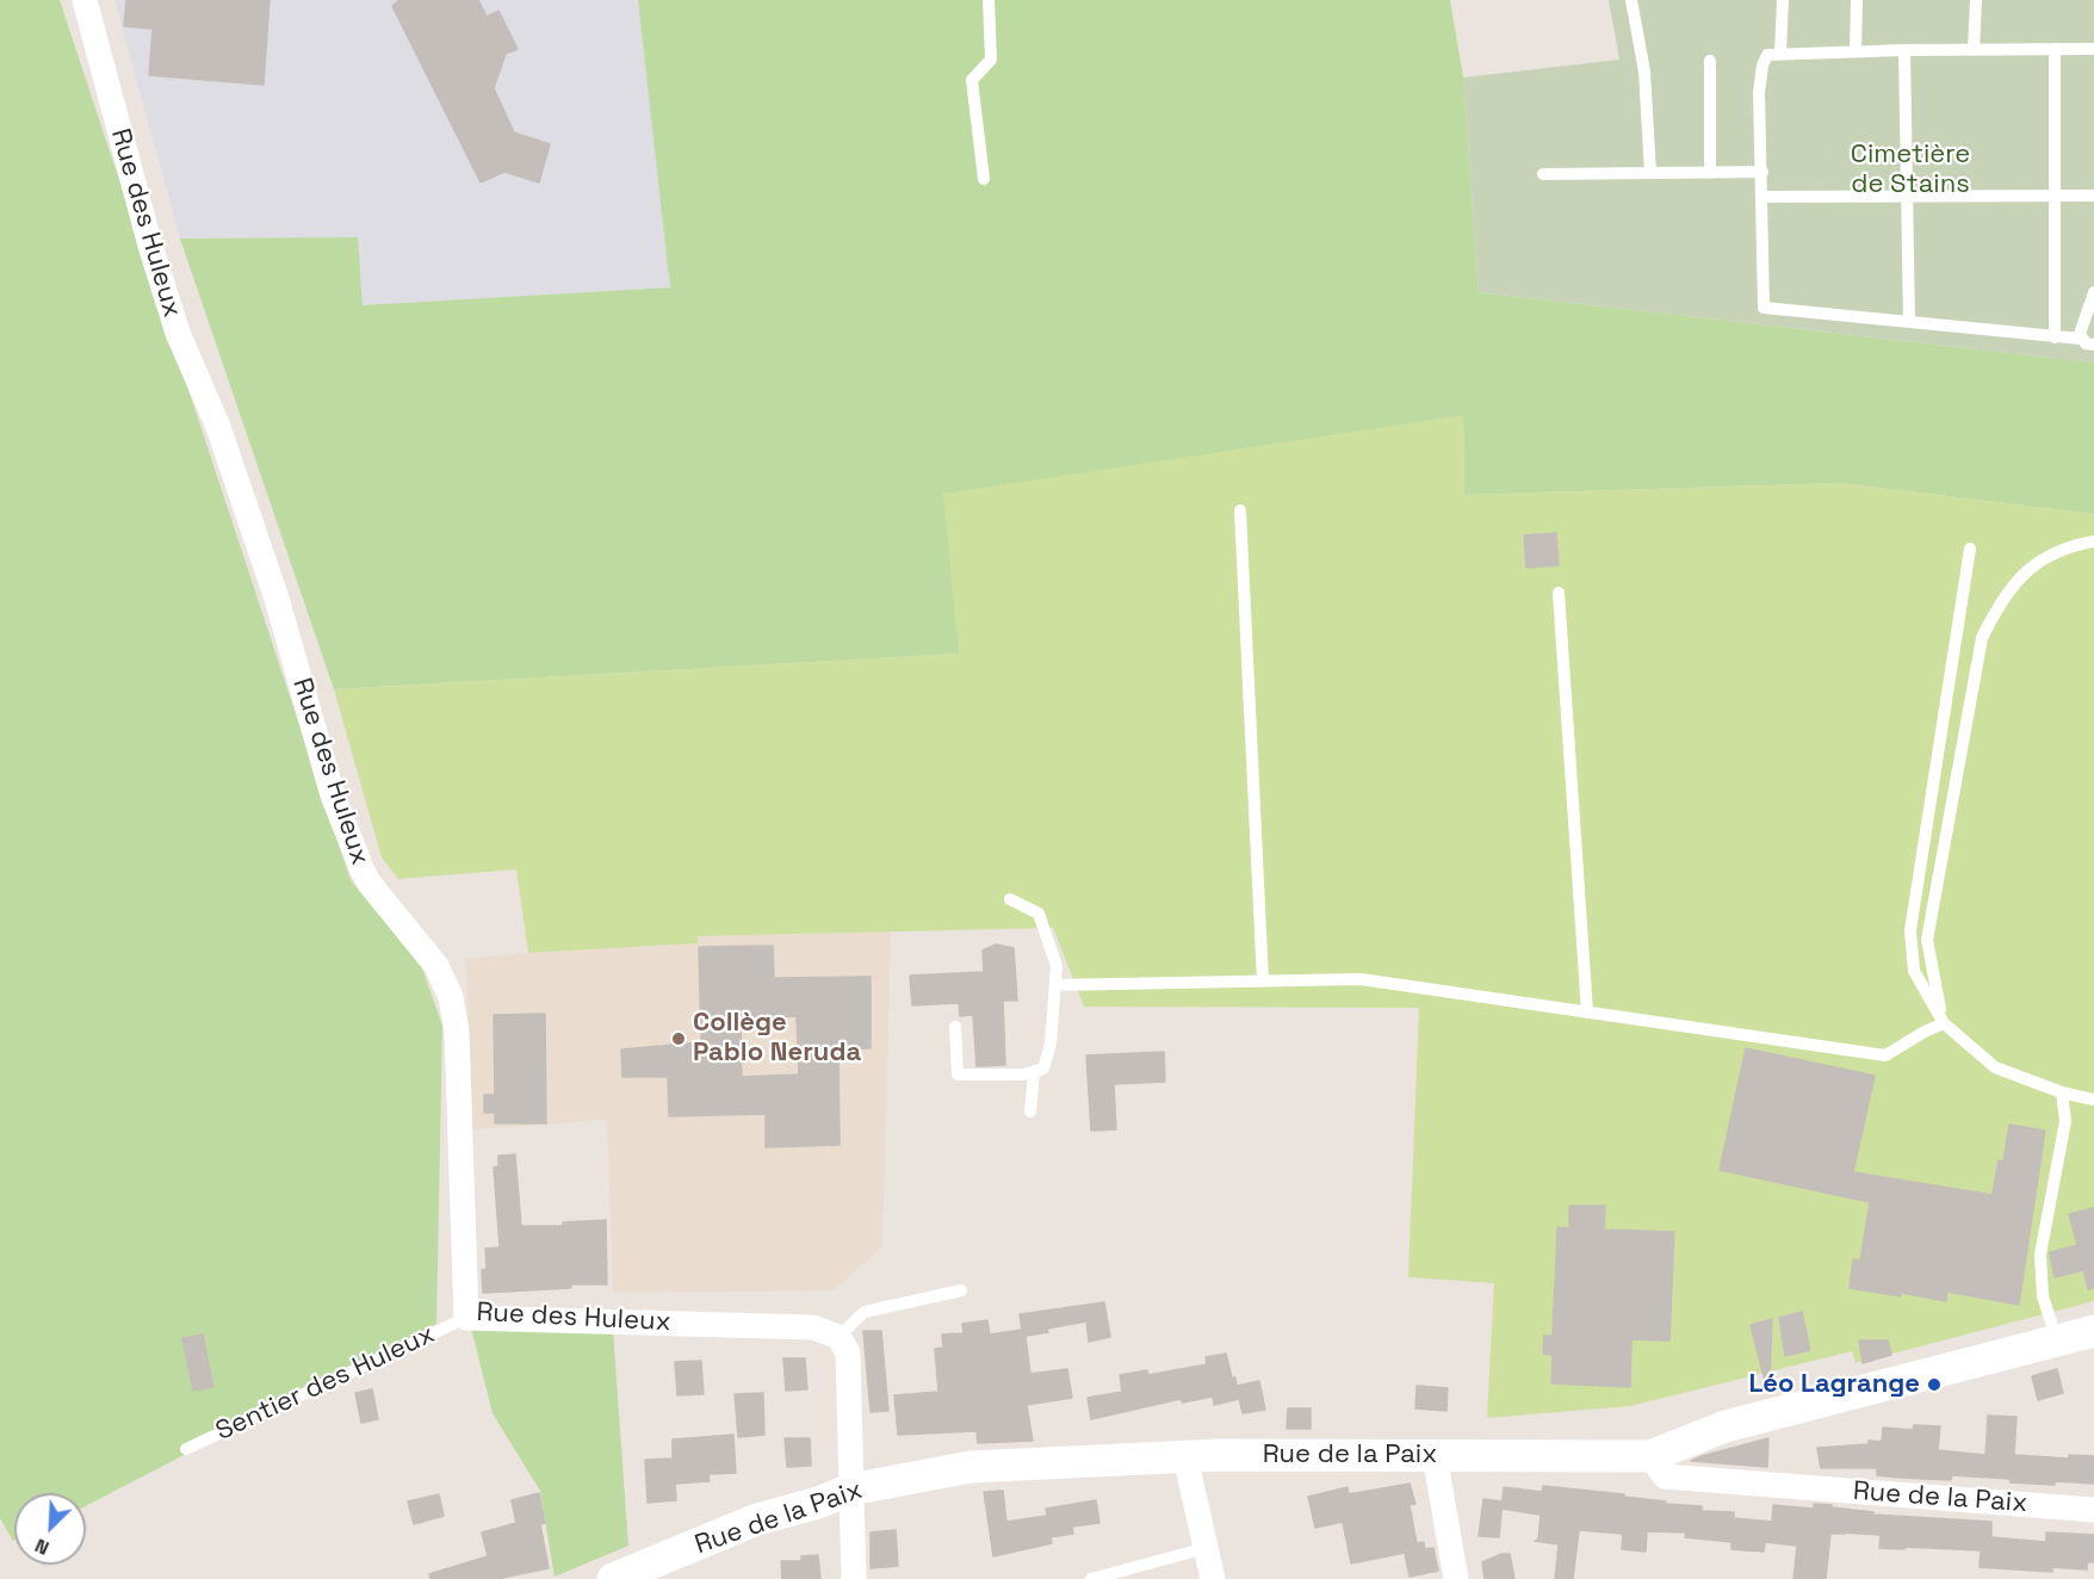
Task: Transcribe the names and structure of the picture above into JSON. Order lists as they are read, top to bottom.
{
  "streets": {
    "street": ["Rue des Huleux", "Rue de la Paix"],
    "lane": ["Sentier des Huleux"]
  },
  "crossings": [
    ["Rue des Huleux", "Sentier des Huleux"]
  ],
  "parks": ["Cimetière de Stains"],
  "places": ["Collège Pablo Neruda", "Léo Lagrange"],
  "north": "bottom left"
}
